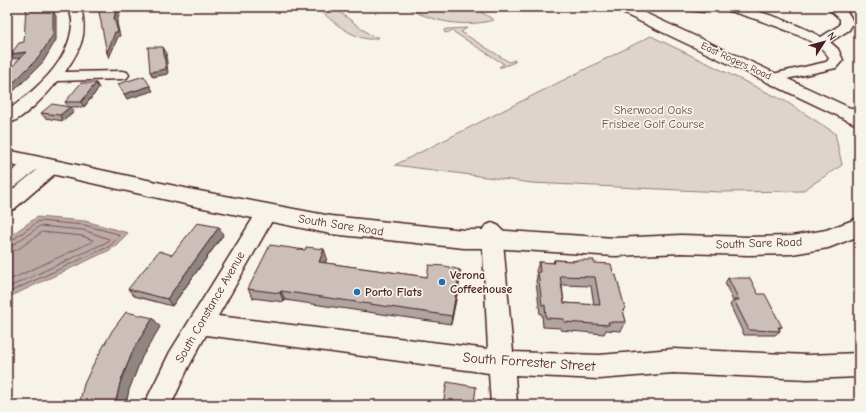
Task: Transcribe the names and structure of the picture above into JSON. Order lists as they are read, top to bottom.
{
  "streets": {
    "main road": ["East Rogers Road", "South Sare Road"],
    "street": ["South Constance Avenue", "South Forrester Street"]
  },
  "crossings": [
    ["South Sare Road", "South Constance Avenue"],
    ["South Constance Avenue", "South Forrester Street"]
  ],
  "parks": ["Sherwood Oaks Frisbee Golf Course"],
  "places": ["Verona Coffeehouse", "Porto Flats"],
  "north": "top right"
}
